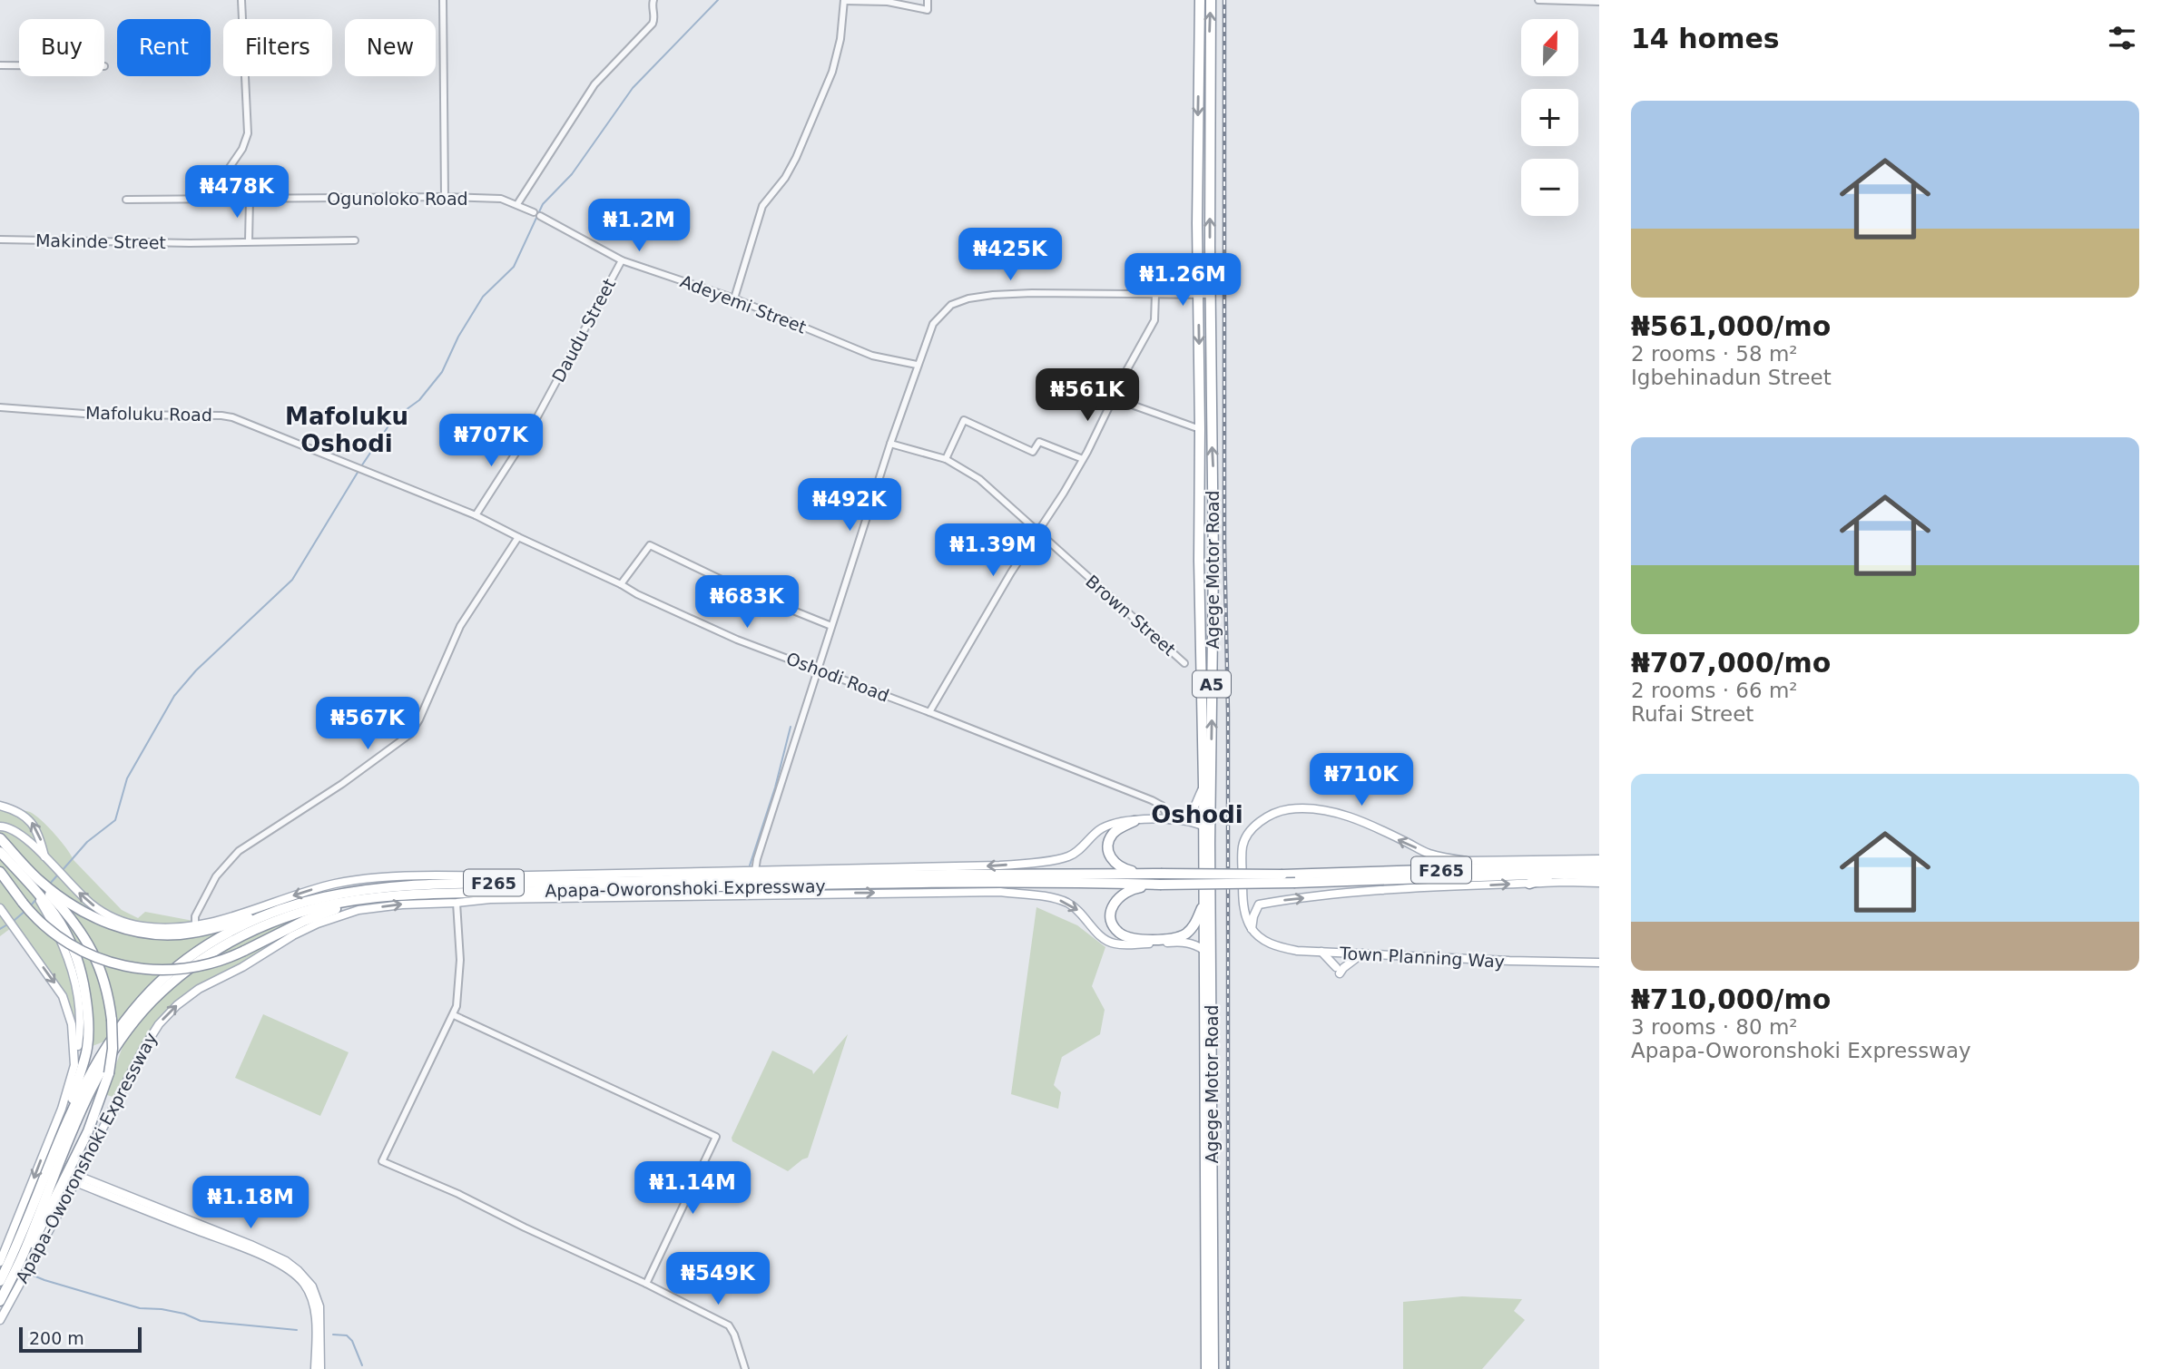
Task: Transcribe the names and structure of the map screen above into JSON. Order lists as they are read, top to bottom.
{
  "streets": {
    "highway": [
      "Agege Motor Road",
      "A5",
      "F265",
      "Apapa-Oworonshoki Expressway"
    ],
    "main road": ["Town Planning Way"],
    "street": [
      "Ogunoloko Road",
      "Makinde Street",
      "Adeyemi Street",
      "Daudu Street",
      "Mafoluku Road",
      "Brown Street",
      "Oshodi Road"
    ]
  },
  "crossings": [
    ["Adeyemi Street", "Daudu Street"],
    ["Daudu Street", "Oshodi Road"],
    ["Mafoluku Road", "Oshodi Road"],
    ["Agege Motor Road", "Apapa-Oworonshoki Expressway"],
    ["Oshodi Road", "Apapa-Oworonshoki Expressway"]
  ],
  "districts": ["Mafoluku Oshodi", "Oshodi"],
  "scale_bar": "200 m",
  "north": "top",
  "page": {
    "heading": "14 homes",
    "map_buttons": ["+", "−"],
    "chip": [
      "Buy",
      "Rent",
      "Filters",
      "New"
    ],
    "list": [
      {
        "name": "₦561,000/mo",
        "note": "2 rooms · 58 m² · Igbehinadun Street"
      },
      {
        "name": "₦707,000/mo",
        "note": "2 rooms · 66 m² · Rufai Street"
      },
      {
        "name": "₦710,000/mo",
        "note": "3 rooms · 80 m² · Apapa-Oworonshoki Expressway"
      }
    ],
    "price": [
      "₦478K",
      "₦1.2M",
      "₦425K",
      "₦1.26M",
      "₦561K",
      "₦707K",
      "₦492K",
      "₦1.39M",
      "₦683K",
      "₦567K",
      "₦710K",
      "₦1.14M",
      "₦1.18M",
      "₦549K"
    ],
    "scale": "200 m"
  }
}
